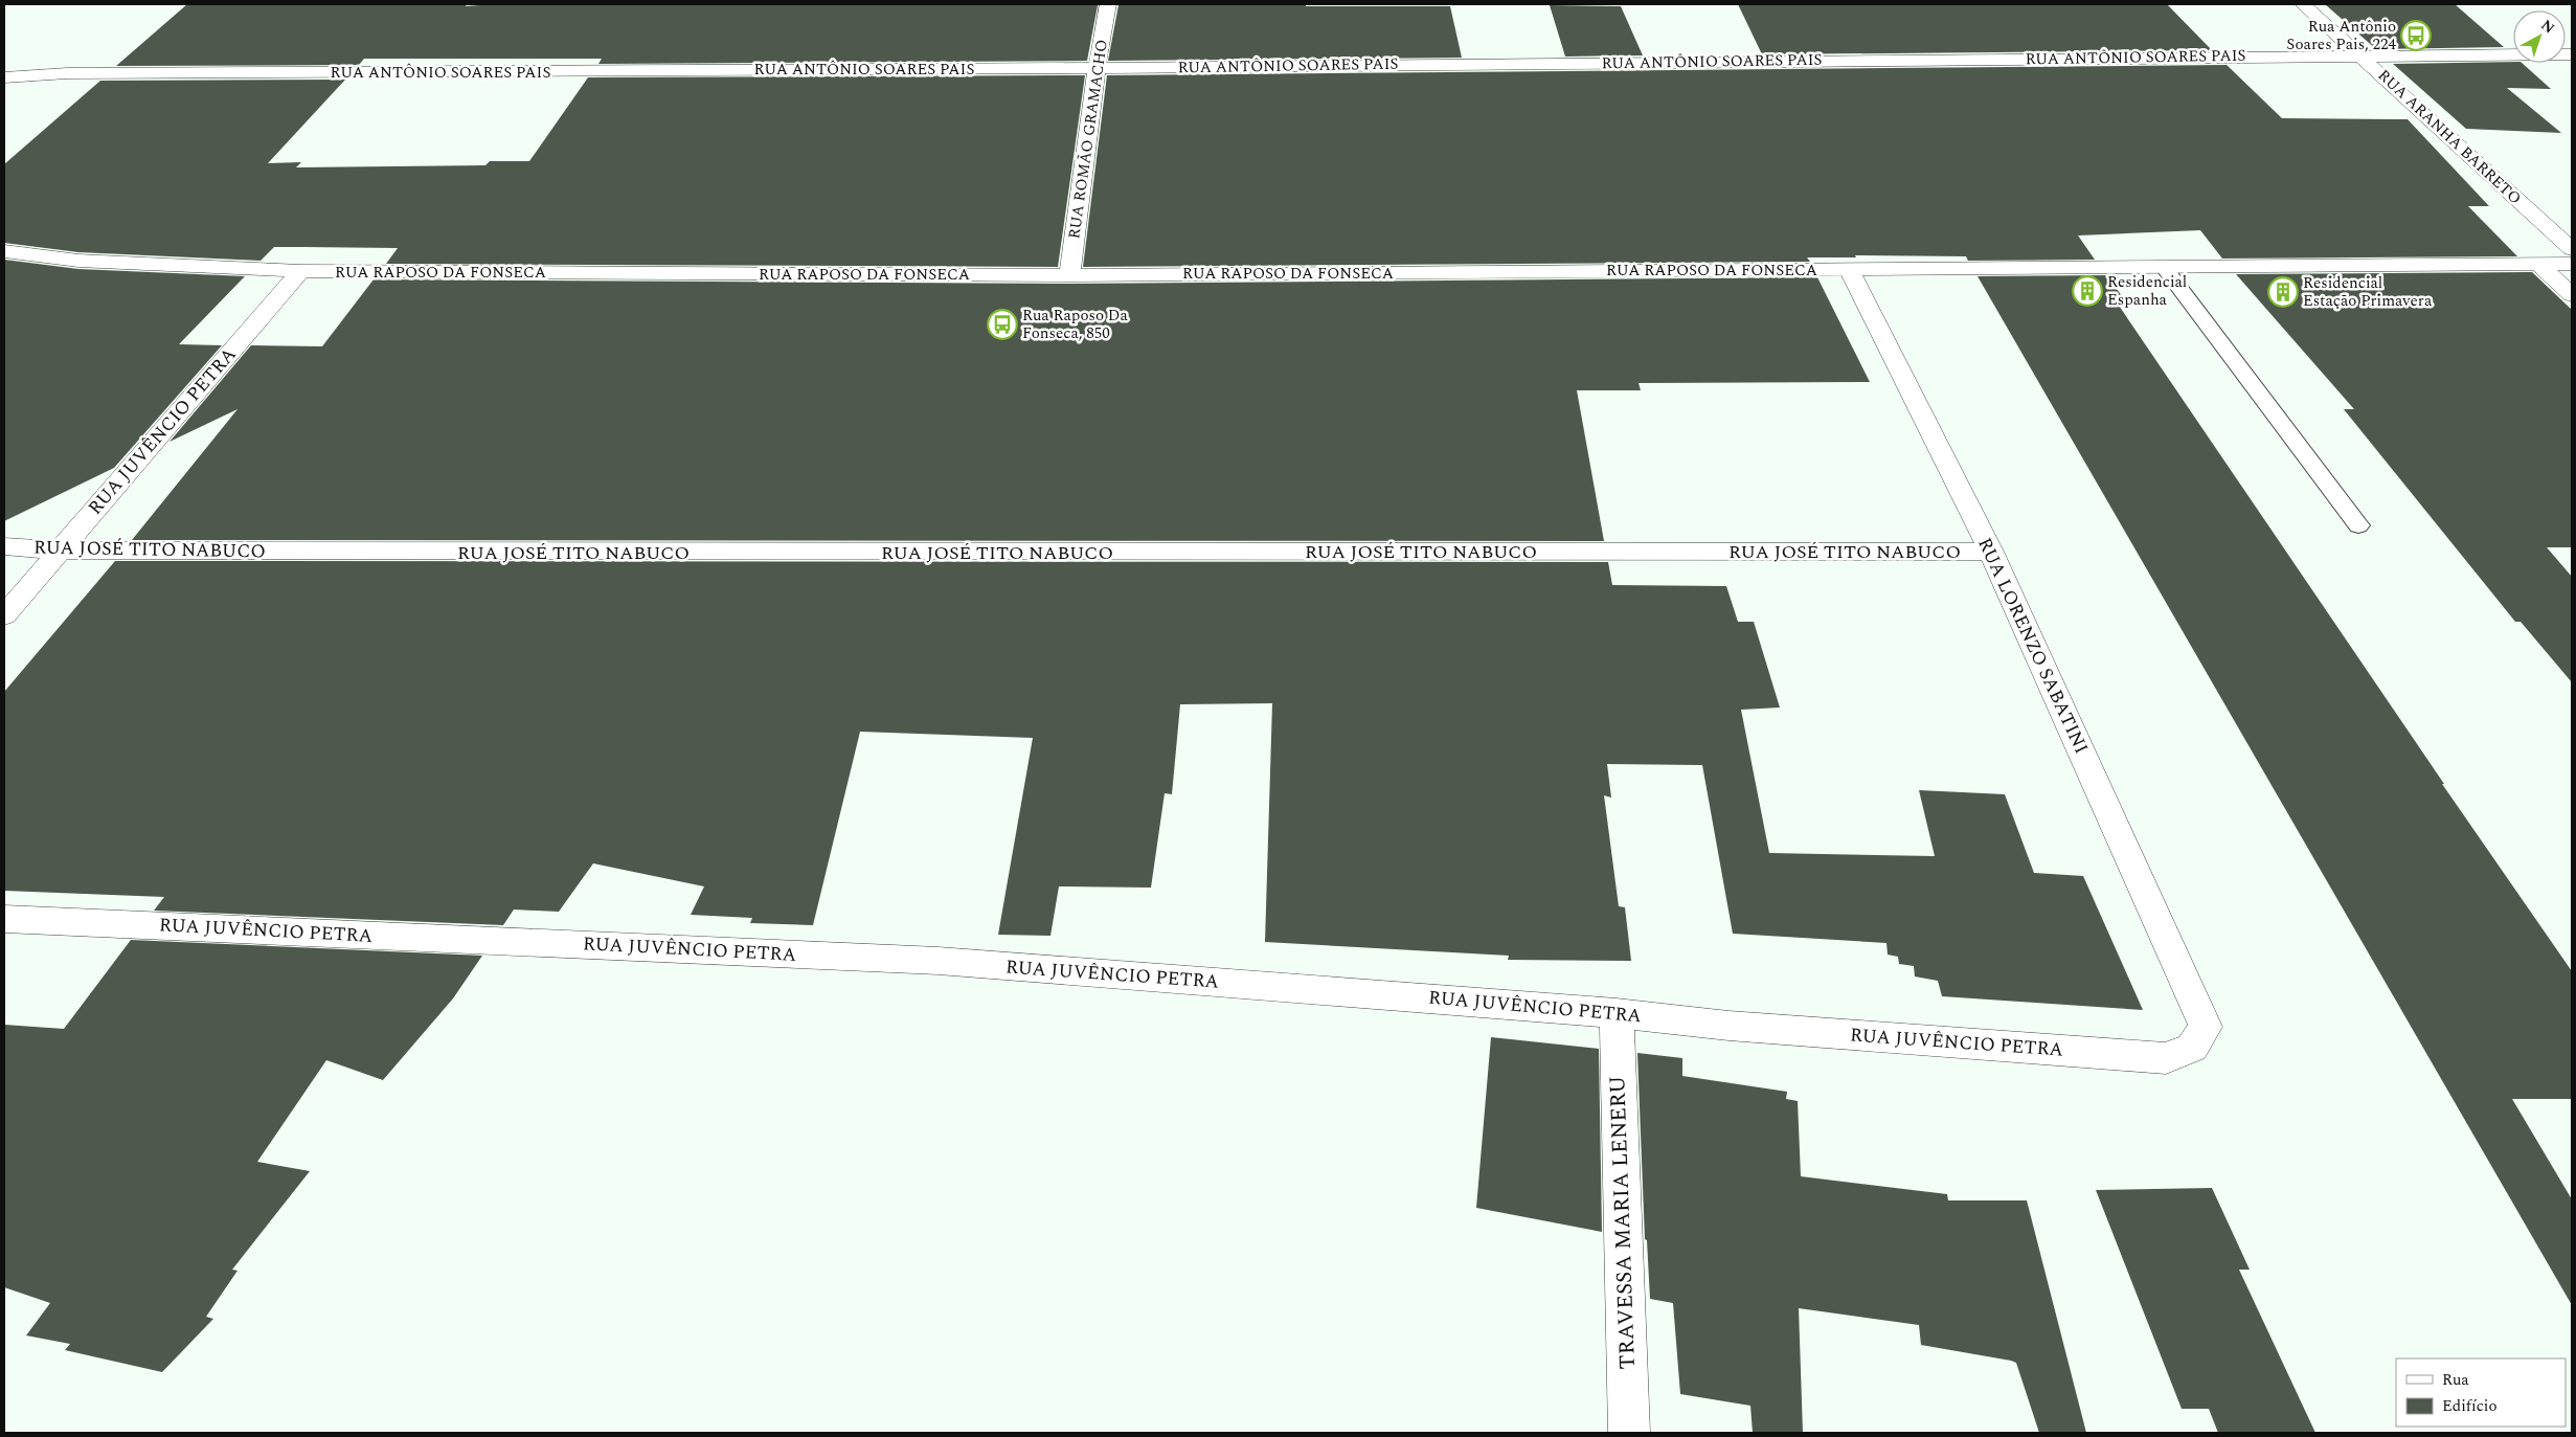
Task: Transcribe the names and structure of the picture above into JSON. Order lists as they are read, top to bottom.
{
  "streets": {
    "street": [
      "RUA ANTÔNIO SOARES PAIS",
      "RUA ARANHA BARRETO",
      "RUA ROMÃO GRAMACHO",
      "RUA RAPOSO DA FONSECA",
      "RUA JUVÊNCIO PETRA",
      "RUA JOSÉ TITO NABUCO",
      "RUA LORENZO SABATINI",
      "TRAVESSA MARIA LENERU"
    ]
  },
  "crossings": [
    ["RUA ANTÔNIO SOARES PAIS", "RUA ARANHA BARRETO"],
    ["RUA ANTÔNIO SOARES PAIS", "RUA ROMÃO GRAMACHO"],
    ["RUA ROMÃO GRAMACHO", "RUA RAPOSO DA FONSECA"],
    ["RUA RAPOSO DA FONSECA", "RUA JUVÊNCIO PETRA"],
    ["RUA RAPOSO DA FONSECA", "RUA LORENZO SABATINI"],
    ["RUA JUVÊNCIO PETRA", "RUA JOSÉ TITO NABUCO"],
    ["RUA JUVÊNCIO PETRA", "RUA LORENZO SABATINI"],
    ["RUA JUVÊNCIO PETRA", "TRAVESSA MARIA LENERU"],
    ["RUA JOSÉ TITO NABUCO", "RUA LORENZO SABATINI"]
  ],
  "places": {
    "bus stop": ["Rua Antônio Soares Pais, 224", "Rua Raposo Da Fonseca, 850"],
    "building": ["Residencial Espanha", "Residencial Estação Primavera"]
  },
  "legend": ["Rua", "Edifício"],
  "north": "top right"
}
